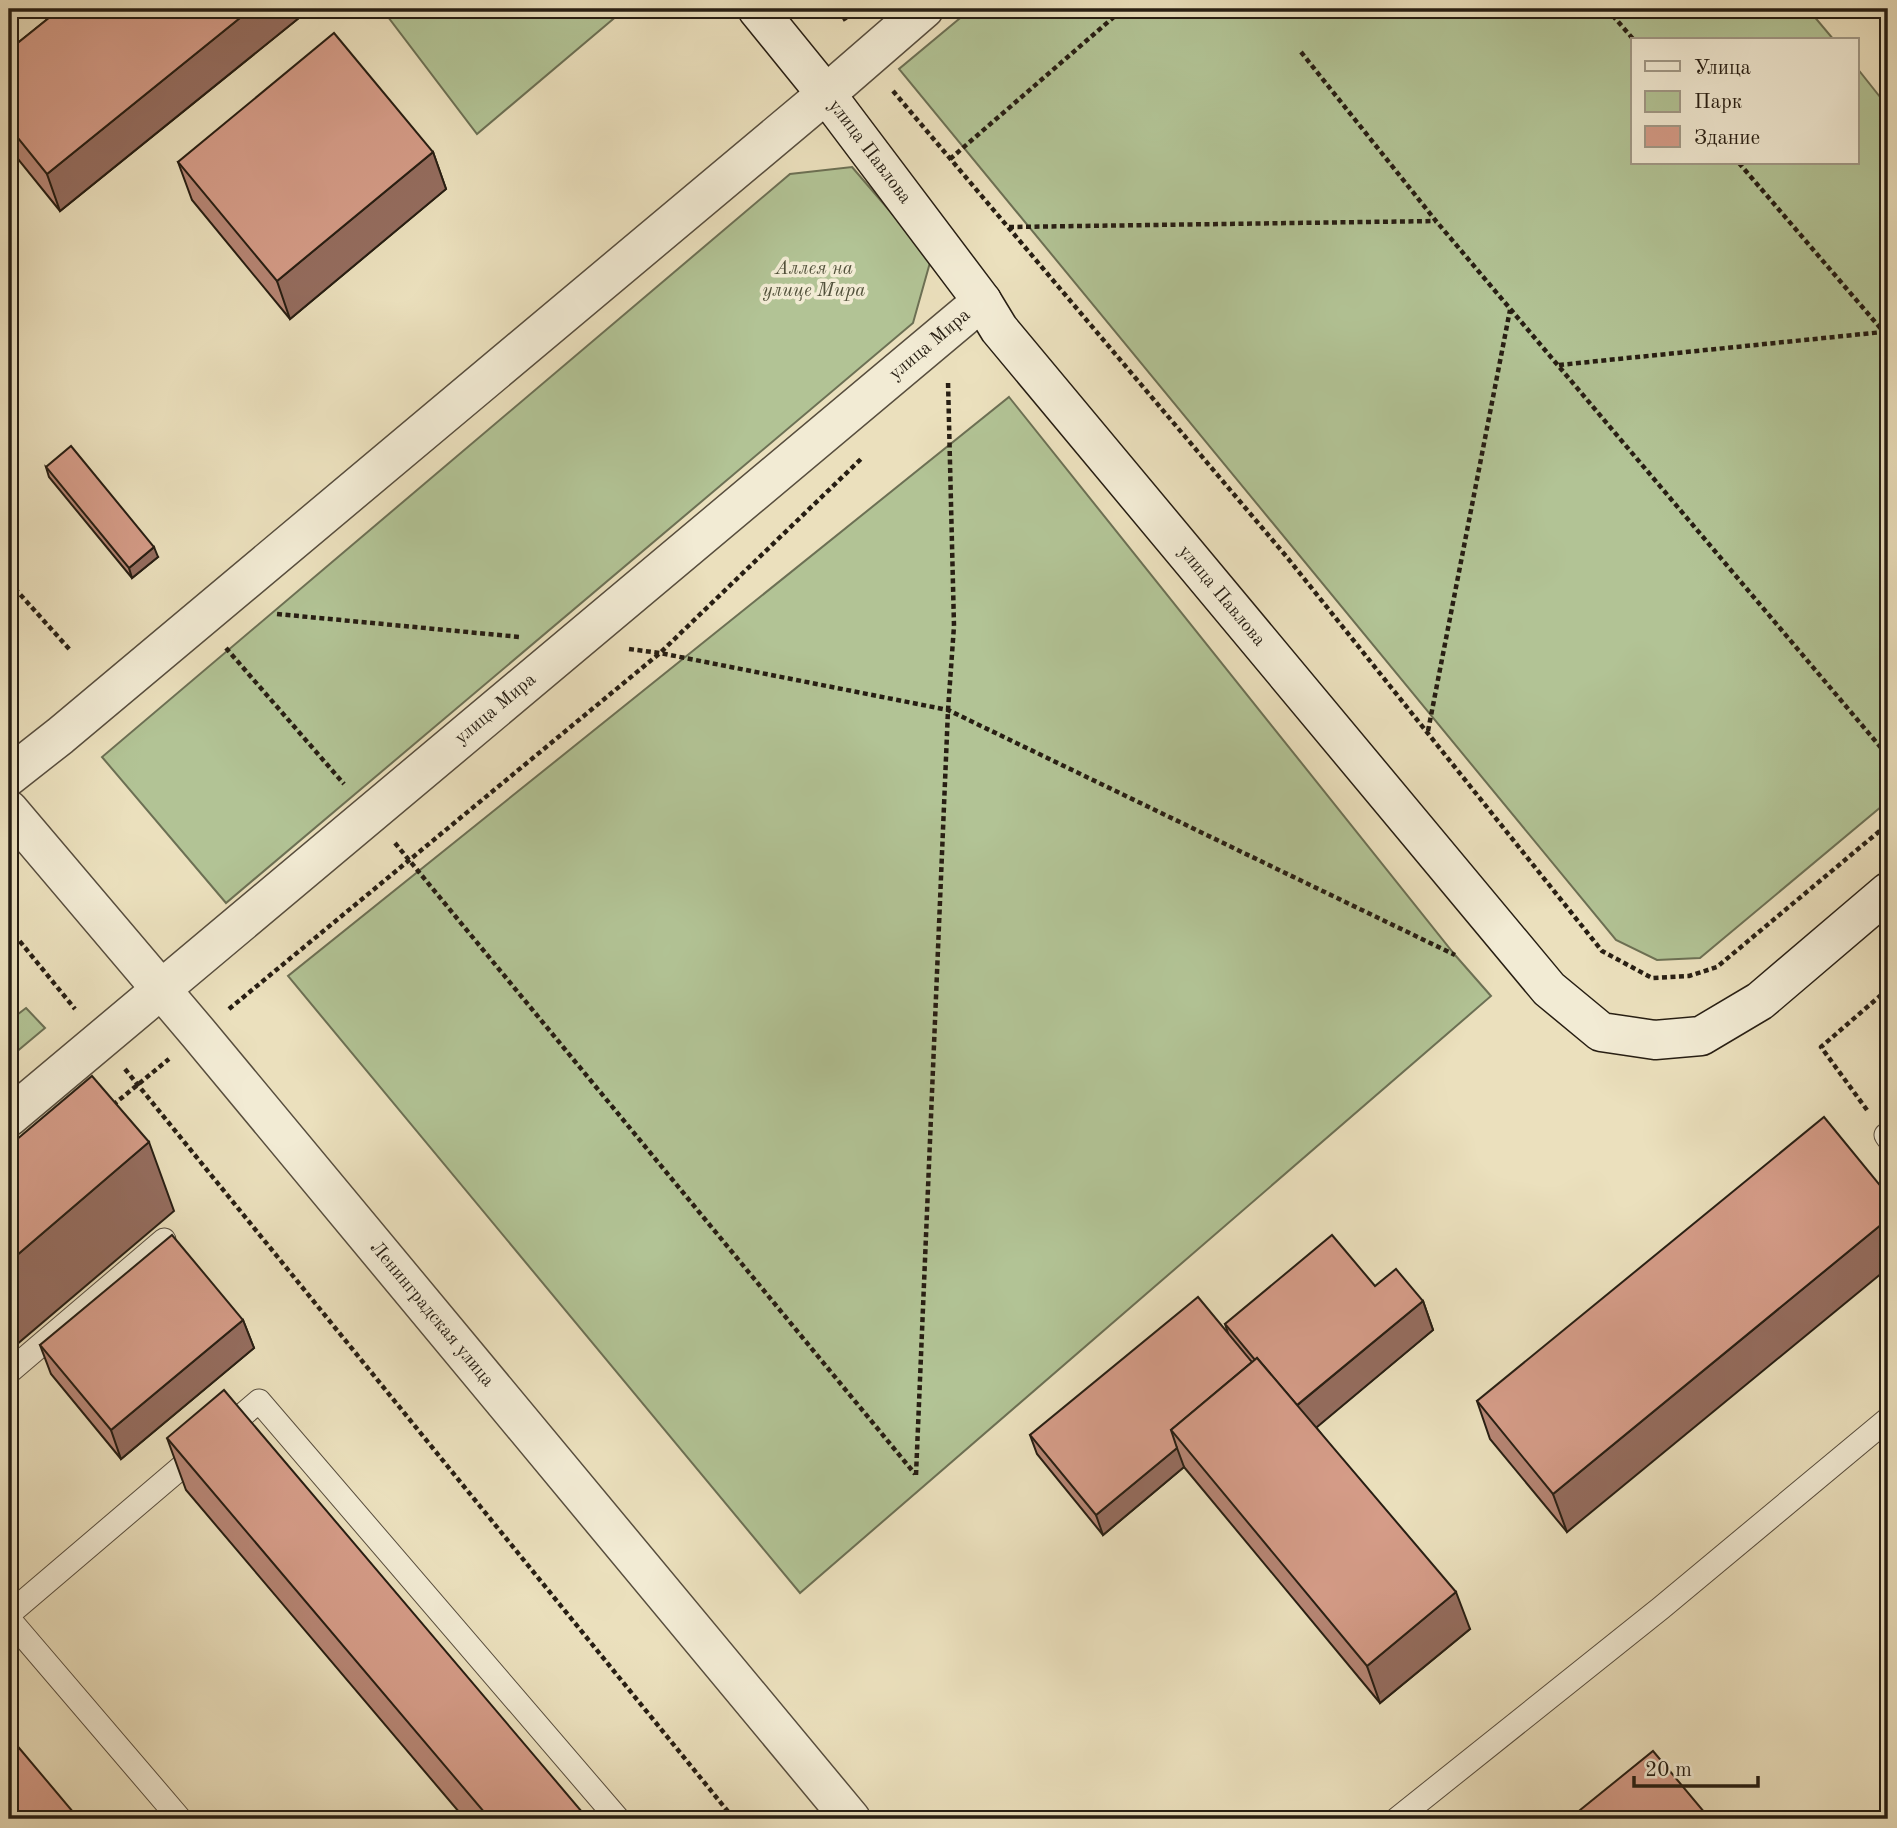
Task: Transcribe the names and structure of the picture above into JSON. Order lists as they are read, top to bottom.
{
  "streets": {
    "street": ["улица Павлова", "улица Мира", "Ленинградская улица"]
  },
  "crossings": [
    ["улица Павлова", "улица Мира"],
    ["улица Мира", "Ленинградская улица"]
  ],
  "parks": ["Аллея на улице Мира"],
  "legend": ["Улица", "Парк", "Здание"],
  "scale_bar": "20 m"
}
